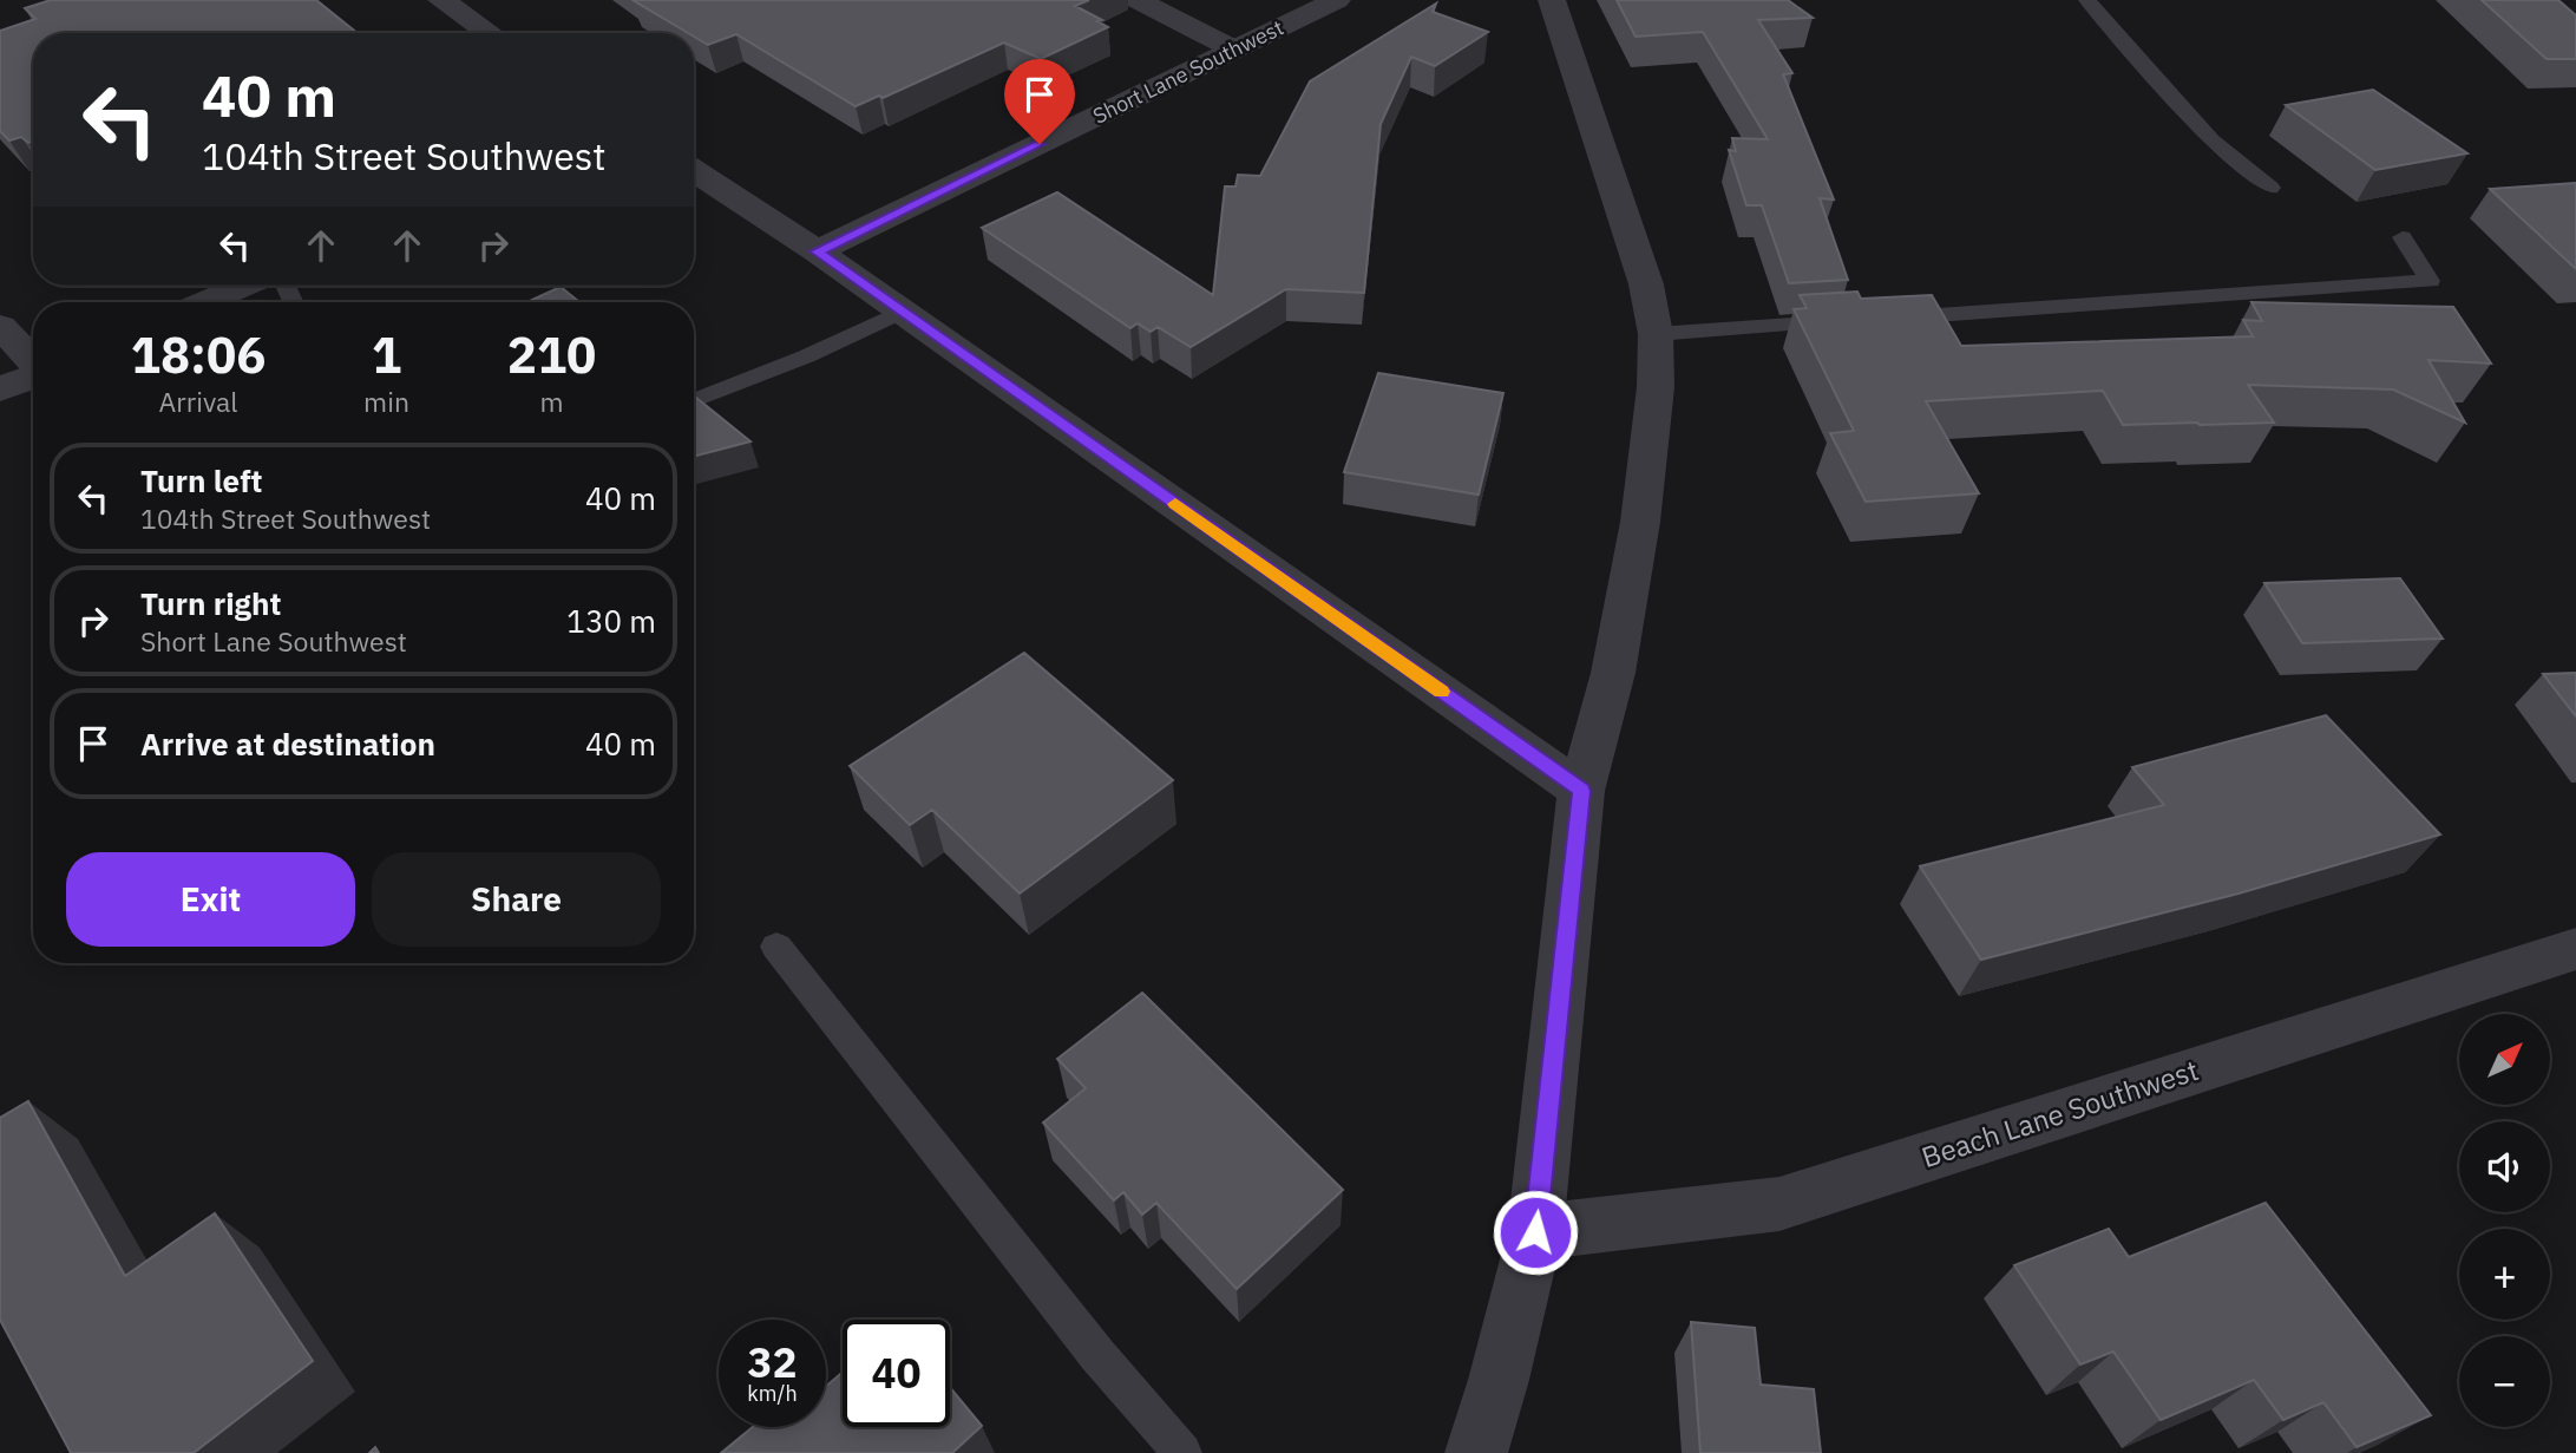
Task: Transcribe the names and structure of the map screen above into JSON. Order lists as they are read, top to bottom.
{
  "streets": {
    "street": ["Short Lane Southwest", "Beach Lane Southwest"]
  },
  "north": "top right",
  "page": {
    "turn": ["40 m", "104th Street Southwest"],
    "eta": [
      "18:06",
      "Arrival",
      "1",
      "min",
      "210",
      "m"
    ],
    "list": [
      {
        "name": "Turn left",
        "note": "104th Street Southwest",
        "value": "40 m"
      },
      {
        "name": "Turn right",
        "note": "Short Lane Southwest",
        "value": "130 m"
      },
      {
        "name": "Arrive at destination",
        "value": "40 m"
      }
    ],
    "buttons": ["Exit", "Share"],
    "map_buttons": ["+", "−"],
    "speed": "32 km/h",
    "limit": "40"
  }
}
